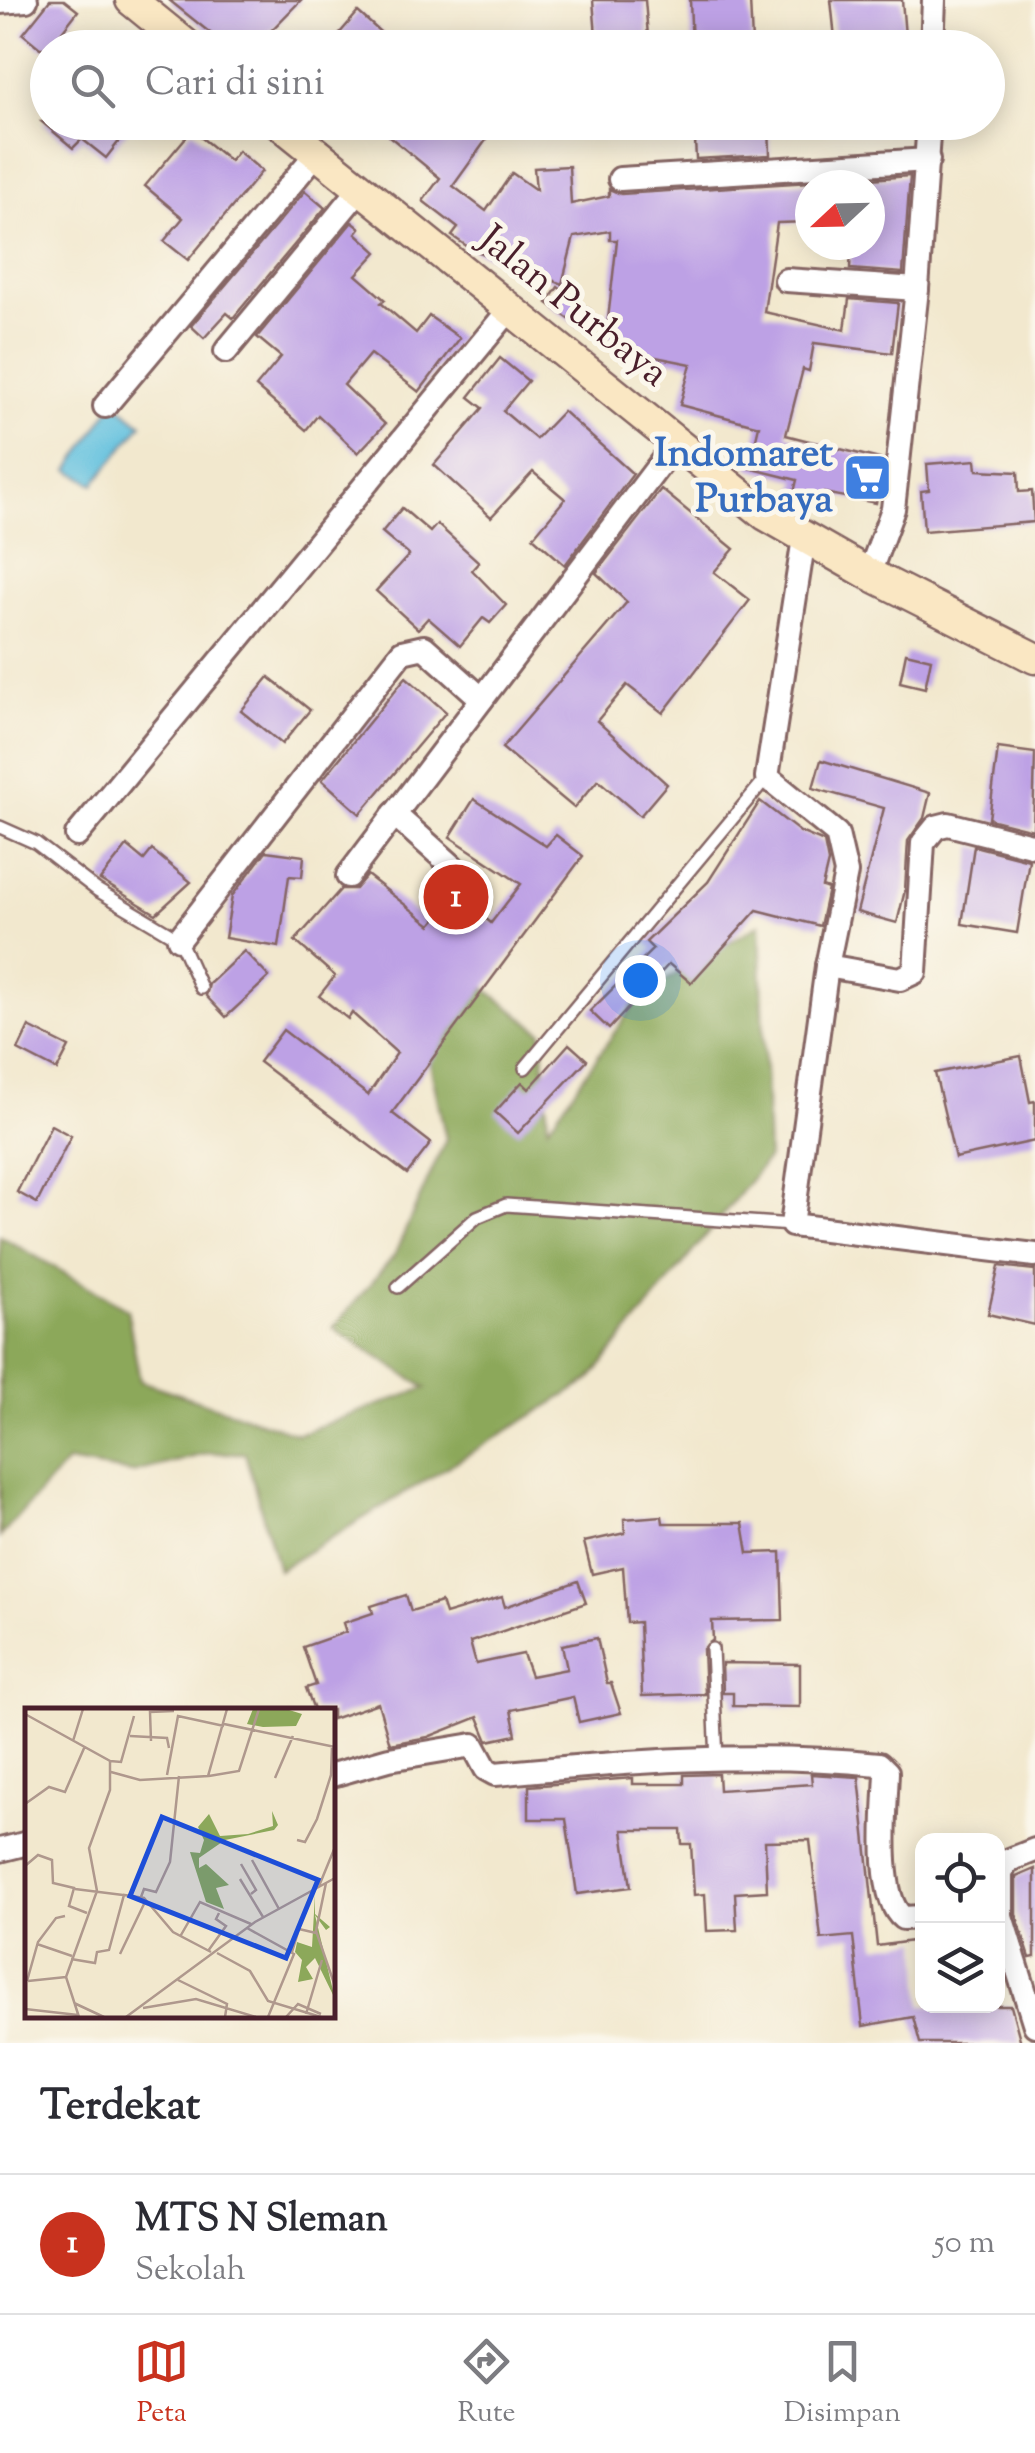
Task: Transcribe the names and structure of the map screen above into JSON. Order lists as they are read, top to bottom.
{
  "streets": {
    "main road": ["Jalan Purbaya"]
  },
  "places": {
    "supermarket": ["Indomaret Purbaya"]
  },
  "north": "left",
  "page": {
    "search": "Cari di sini",
    "pins": "1",
    "heading": "Terdekat",
    "list": [
      {
        "mark": "1",
        "name": "MTS N Sleman",
        "note": "Sekolah",
        "value": "50 m"
      }
    ],
    "nav": ["Peta", "Rute", "Disimpan"]
  }
}
